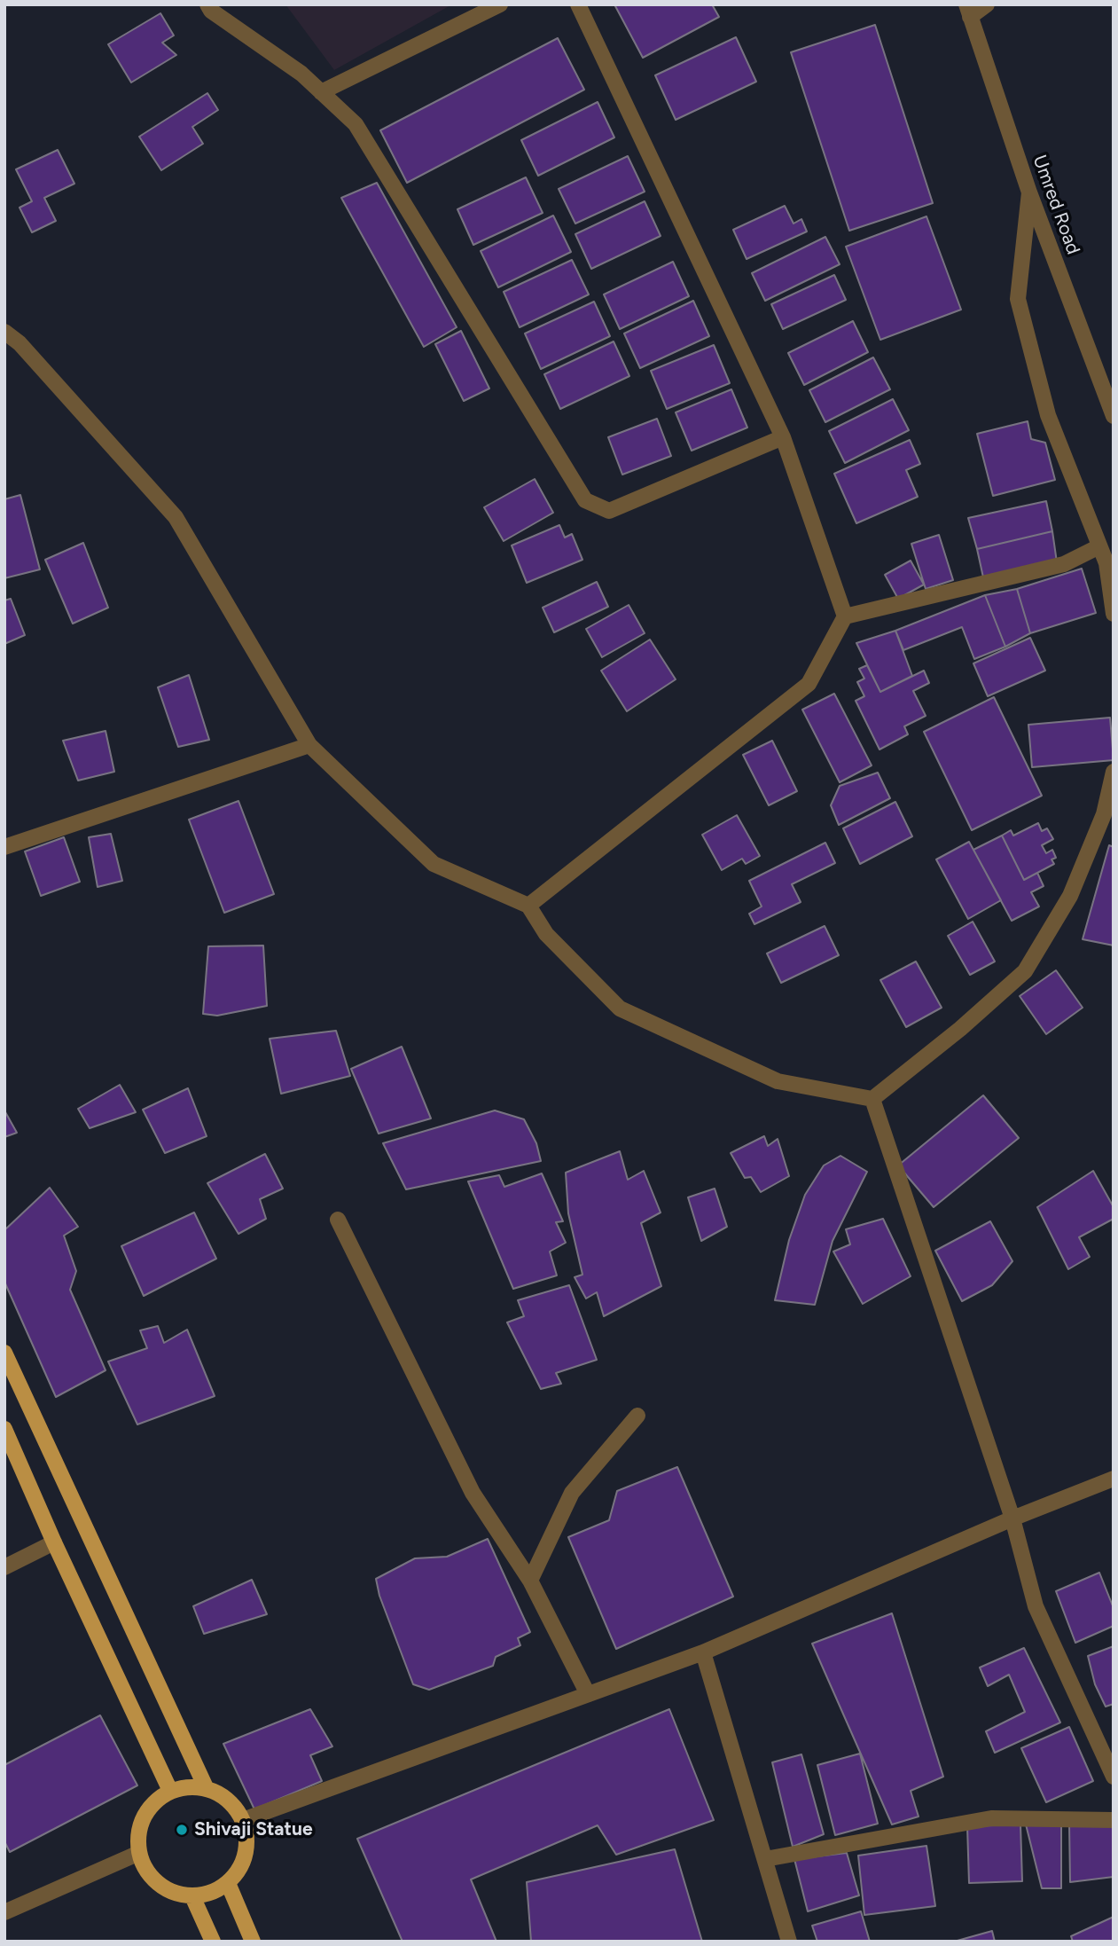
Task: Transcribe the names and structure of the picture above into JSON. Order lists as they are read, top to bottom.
{
  "streets": {
    "street": ["Umred Road"]
  },
  "places": ["Shivaji Statue"]
}
